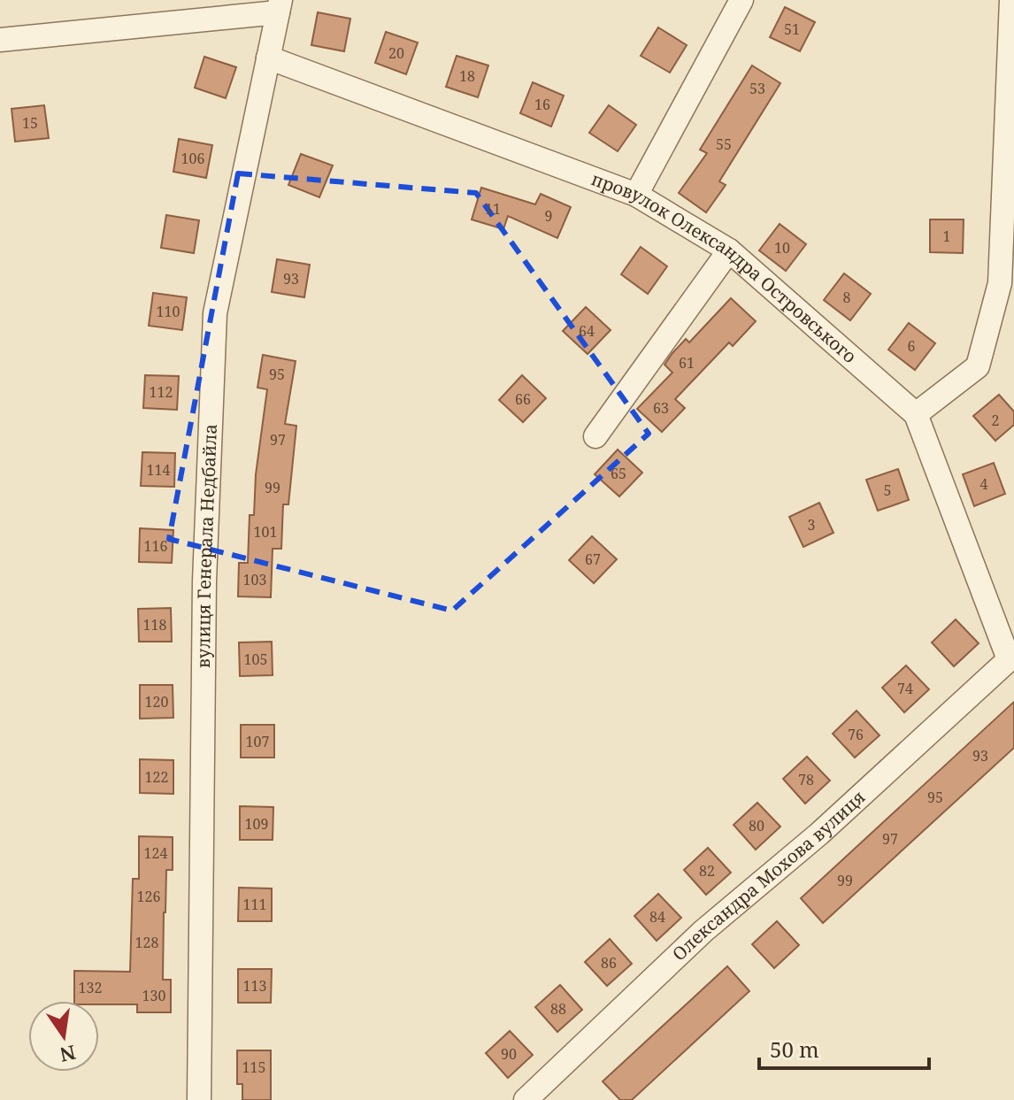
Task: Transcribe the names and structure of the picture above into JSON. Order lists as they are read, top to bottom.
{
  "streets": {
    "street": ["провулок Олександра Островського", "вулиця Генерала Недбайла", "Олександра Мохова вулиця"]
  },
  "crossings": [
    ["провулок Олександра Островського", "вулиця Генерала Недбайла"],
    ["провулок Олександра Островського", "Олександра Мохова вулиця"]
  ],
  "house_numbers": [
    "51",
    "20",
    "18",
    "53",
    "16",
    "15",
    "55",
    "106",
    "11",
    "9",
    "1",
    "10",
    "93",
    "8",
    "110",
    "64",
    "6",
    "61",
    "95",
    "112",
    "66",
    "63",
    "2",
    "97",
    "114",
    "65",
    "4",
    "99",
    "5",
    "3",
    "101",
    "116",
    "67",
    "103",
    "118",
    "105",
    "74",
    "120",
    "76",
    "107",
    "93",
    "122",
    "78",
    "95",
    "109",
    "80",
    "97",
    "124",
    "82",
    "99",
    "126",
    "111",
    "84",
    "128",
    "86",
    "113",
    "132",
    "130",
    "88",
    "90",
    "115"
  ],
  "scale_bar": "50 m",
  "north": "bottom"
}
